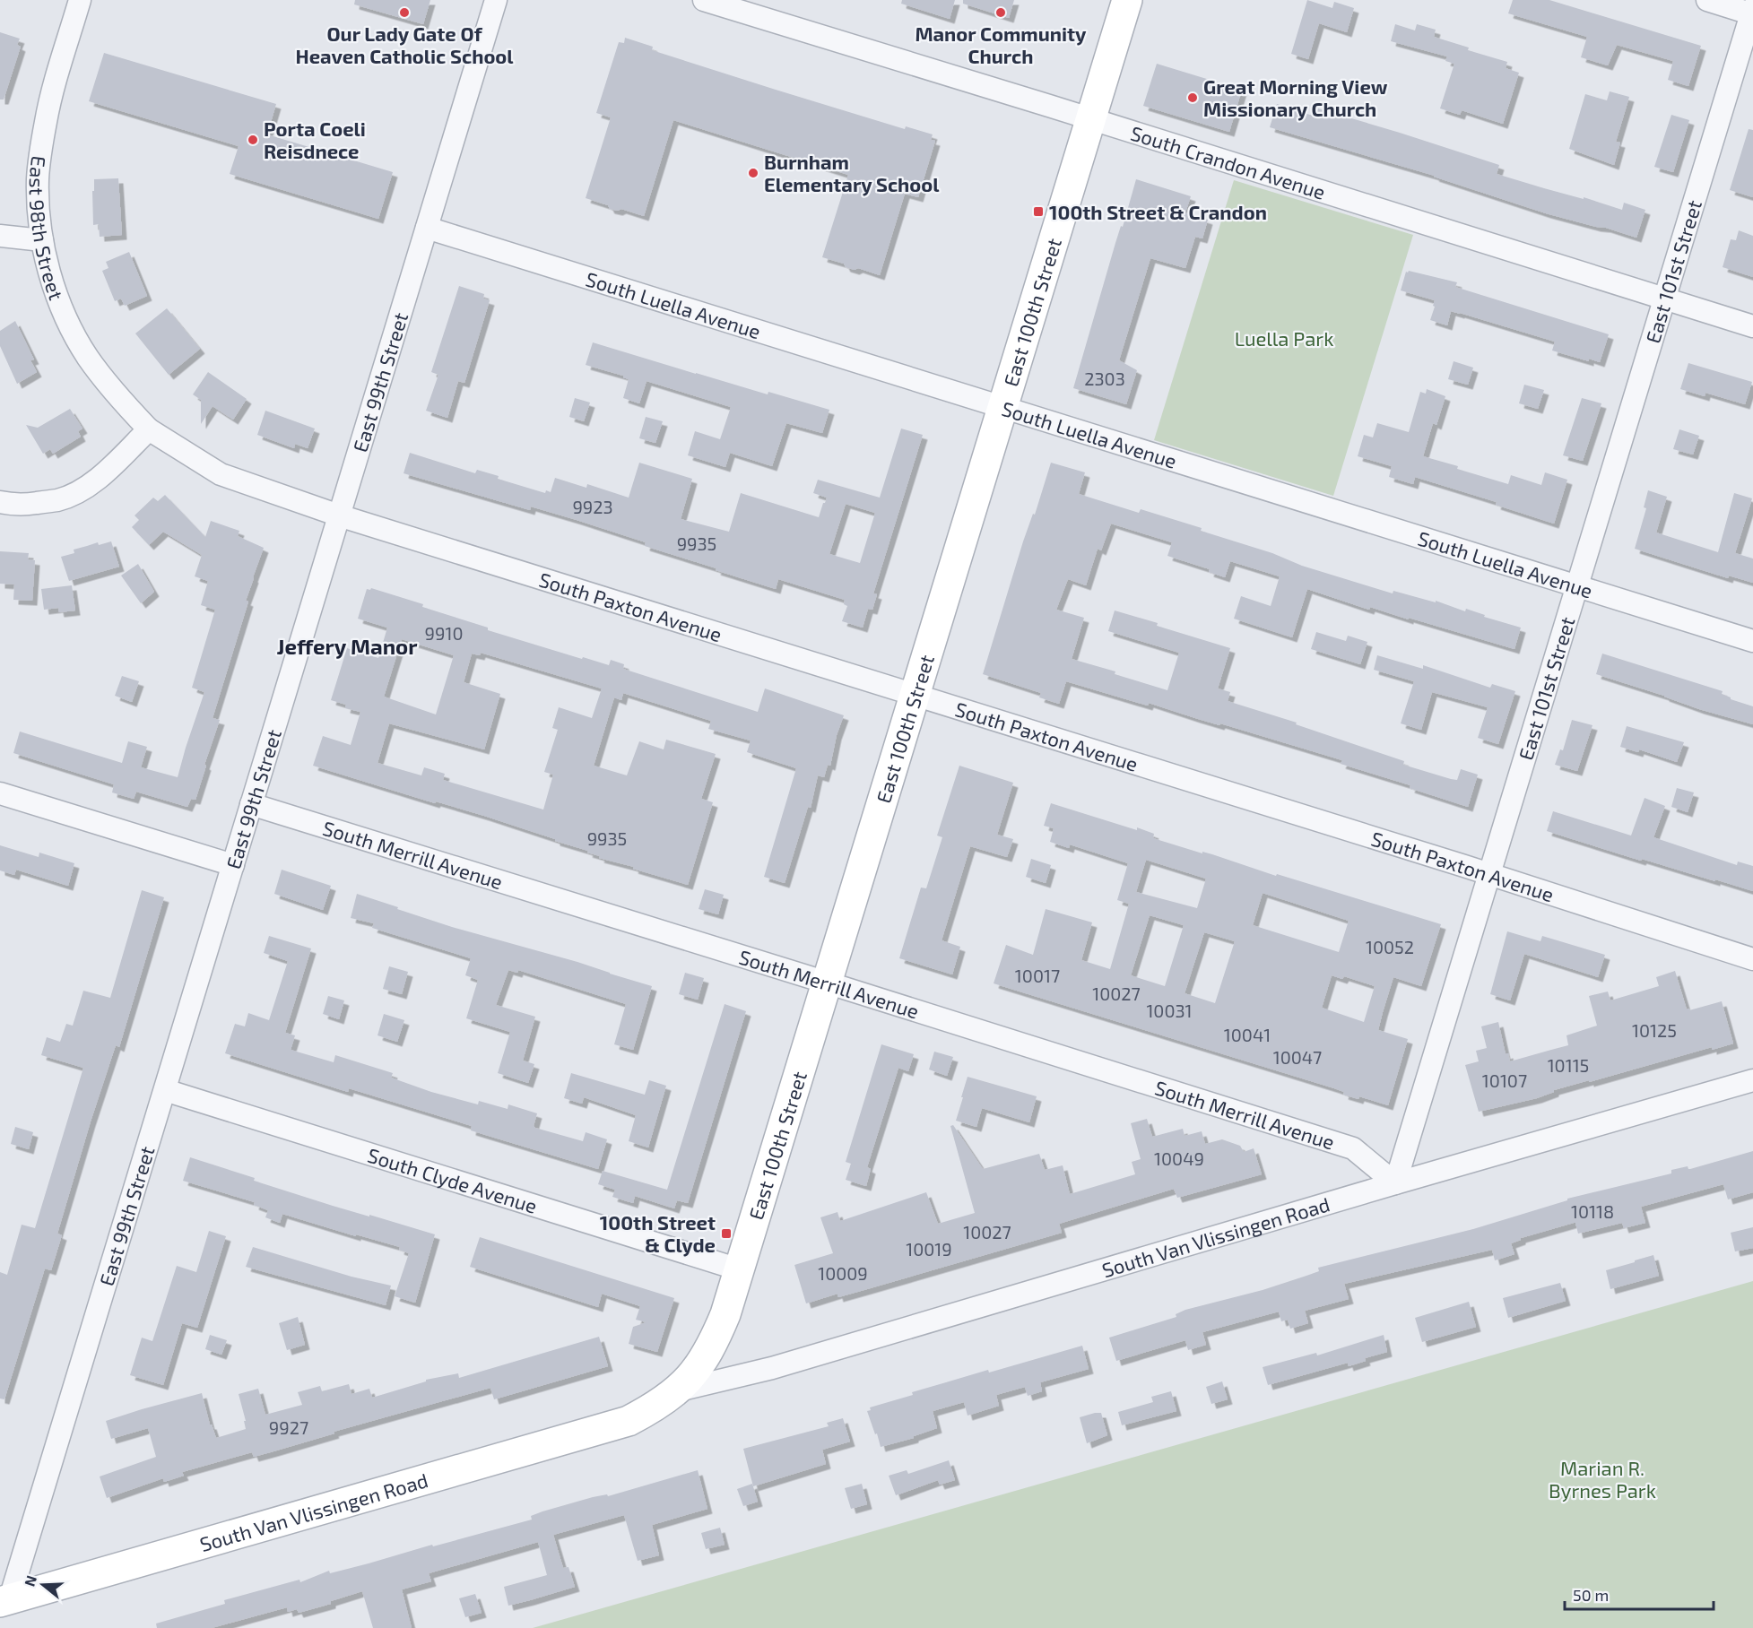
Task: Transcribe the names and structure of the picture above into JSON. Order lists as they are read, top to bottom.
{
  "streets": {
    "main road": ["East 100th Street", "South Van Vlissingen Road"],
    "street": [
      "South Crandon Avenue",
      "East 98th Street",
      "East 101st Street",
      "South Luella Avenue",
      "East 99th Street",
      "South Paxton Avenue",
      "South Merrill Avenue",
      "South Clyde Avenue"
    ]
  },
  "crossings": [
    ["South Crandon Avenue", "East 101st Street"],
    ["South Crandon Avenue", "East 100th Street"],
    ["East 98th Street", "East 99th Street"],
    ["East 98th Street", "South Paxton Avenue"],
    ["East 101st Street", "South Luella Avenue"],
    ["East 101st Street", "South Paxton Avenue"],
    ["East 101st Street", "South Merrill Avenue"],
    ["East 101st Street", "South Van Vlissingen Road"],
    ["South Luella Avenue", "East 100th Street"],
    ["South Luella Avenue", "East 99th Street"],
    ["East 100th Street", "South Paxton Avenue"],
    ["East 100th Street", "South Merrill Avenue"],
    ["East 100th Street", "South Clyde Avenue"],
    ["East 100th Street", "South Van Vlissingen Road"],
    ["East 99th Street", "South Paxton Avenue"],
    ["East 99th Street", "South Merrill Avenue"],
    ["East 99th Street", "South Clyde Avenue"],
    ["East 99th Street", "South Van Vlissingen Road"],
    ["South Merrill Avenue", "South Van Vlissingen Road"]
  ],
  "districts": ["Jeffery Manor"],
  "parks": ["Luella Park", "Marian R. Byrnes Park"],
  "places": {
    "other": [
      "Our Lady Gate Of Heaven Catholic School",
      "Manor Community Church",
      "Great Morning View Missionary Church",
      "Porta Coeli Reisdnece",
      "Burnham Elementary School"
    ],
    "transit": ["100th Street & Crandon", "100th Street & Clyde"]
  },
  "house_numbers": [
    "2303",
    "9923",
    "9935",
    "9910",
    "9935",
    "10052",
    "10017",
    "10027",
    "10031",
    "10125",
    "10041",
    "10047",
    "10115",
    "10107",
    "10049",
    "10118",
    "10027",
    "10019",
    "10009",
    "9927"
  ],
  "scale_bar": "50 m",
  "north": "left"
}
